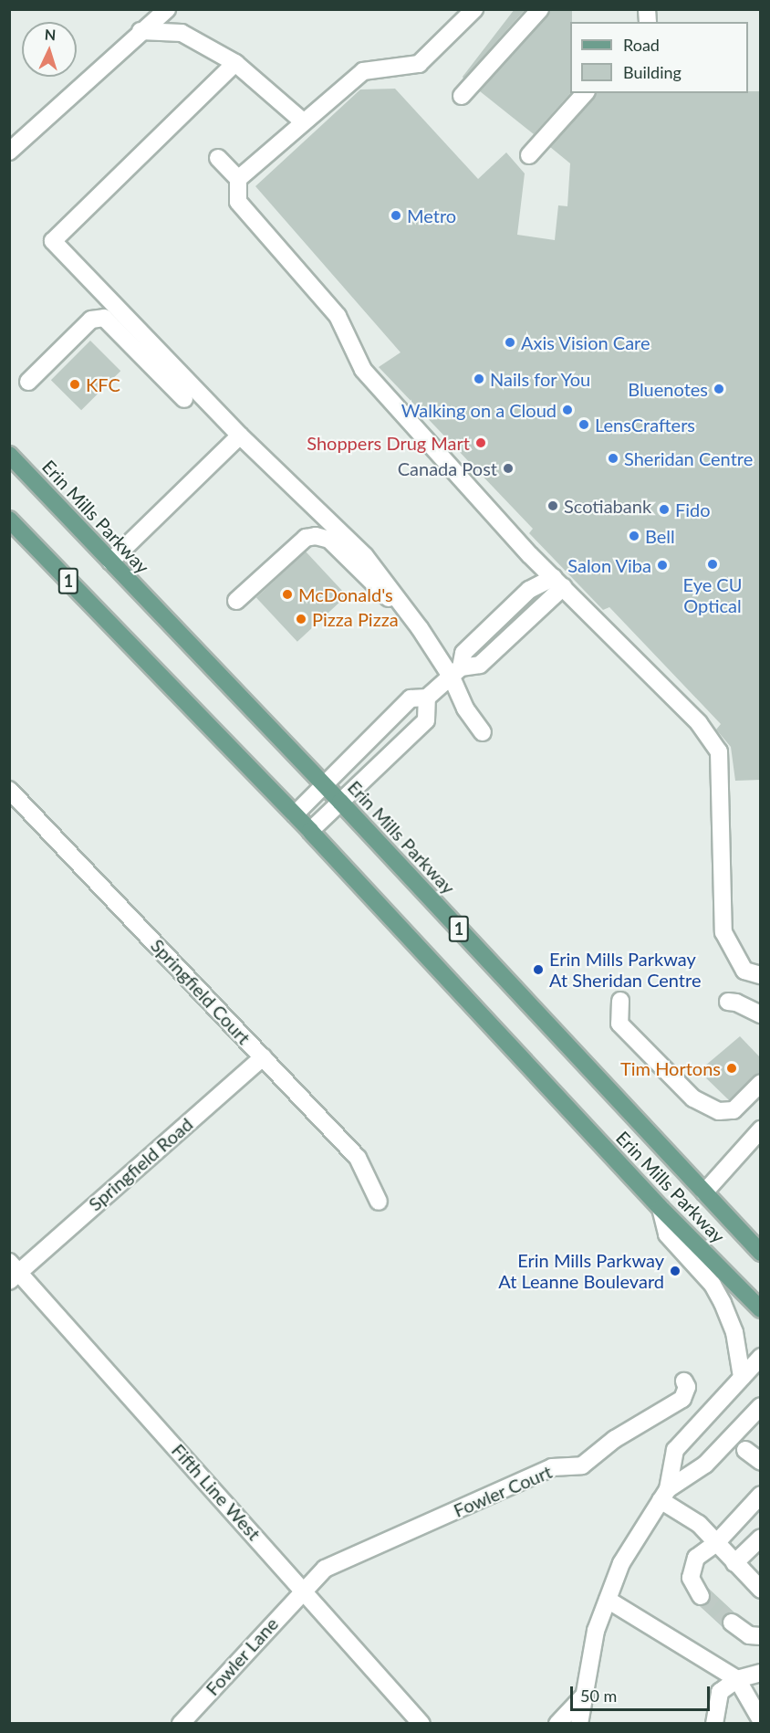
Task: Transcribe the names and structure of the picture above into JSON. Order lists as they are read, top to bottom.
{
  "streets": {
    "main road": ["Erin Mills Parkway", "1"],
    "street": [
      "Springfield Court",
      "Springfield Road",
      "Fowler Court",
      "Fifth Line West",
      "Fowler Lane"
    ]
  },
  "crossings": [
    ["Springfield Court", "Springfield Road"],
    ["Springfield Road", "Fifth Line West"],
    ["Fowler Court", "Fifth Line West"],
    ["Fowler Court", "Fowler Lane"],
    ["Fifth Line West", "Fowler Lane"]
  ],
  "places": [
    "Metro",
    "Axis Vision Care",
    "Nails for You",
    "KFC",
    "Bluenotes",
    "Walking on a Cloud",
    "LensCrafters",
    "Shoppers Drug Mart",
    "Sheridan Centre",
    "Canada Post",
    "Scotiabank",
    "Fido",
    "Bell",
    "Eye CU Optical",
    "Salon Viba",
    "McDonald's",
    "Pizza Pizza",
    "Erin Mills Parkway At Sheridan Centre",
    "Tim Hortons",
    "Erin Mills Parkway At Leanne Boulevard"
  ],
  "legend": ["Road", "Building"],
  "scale_bar": "50 m",
  "north": "top"
}
